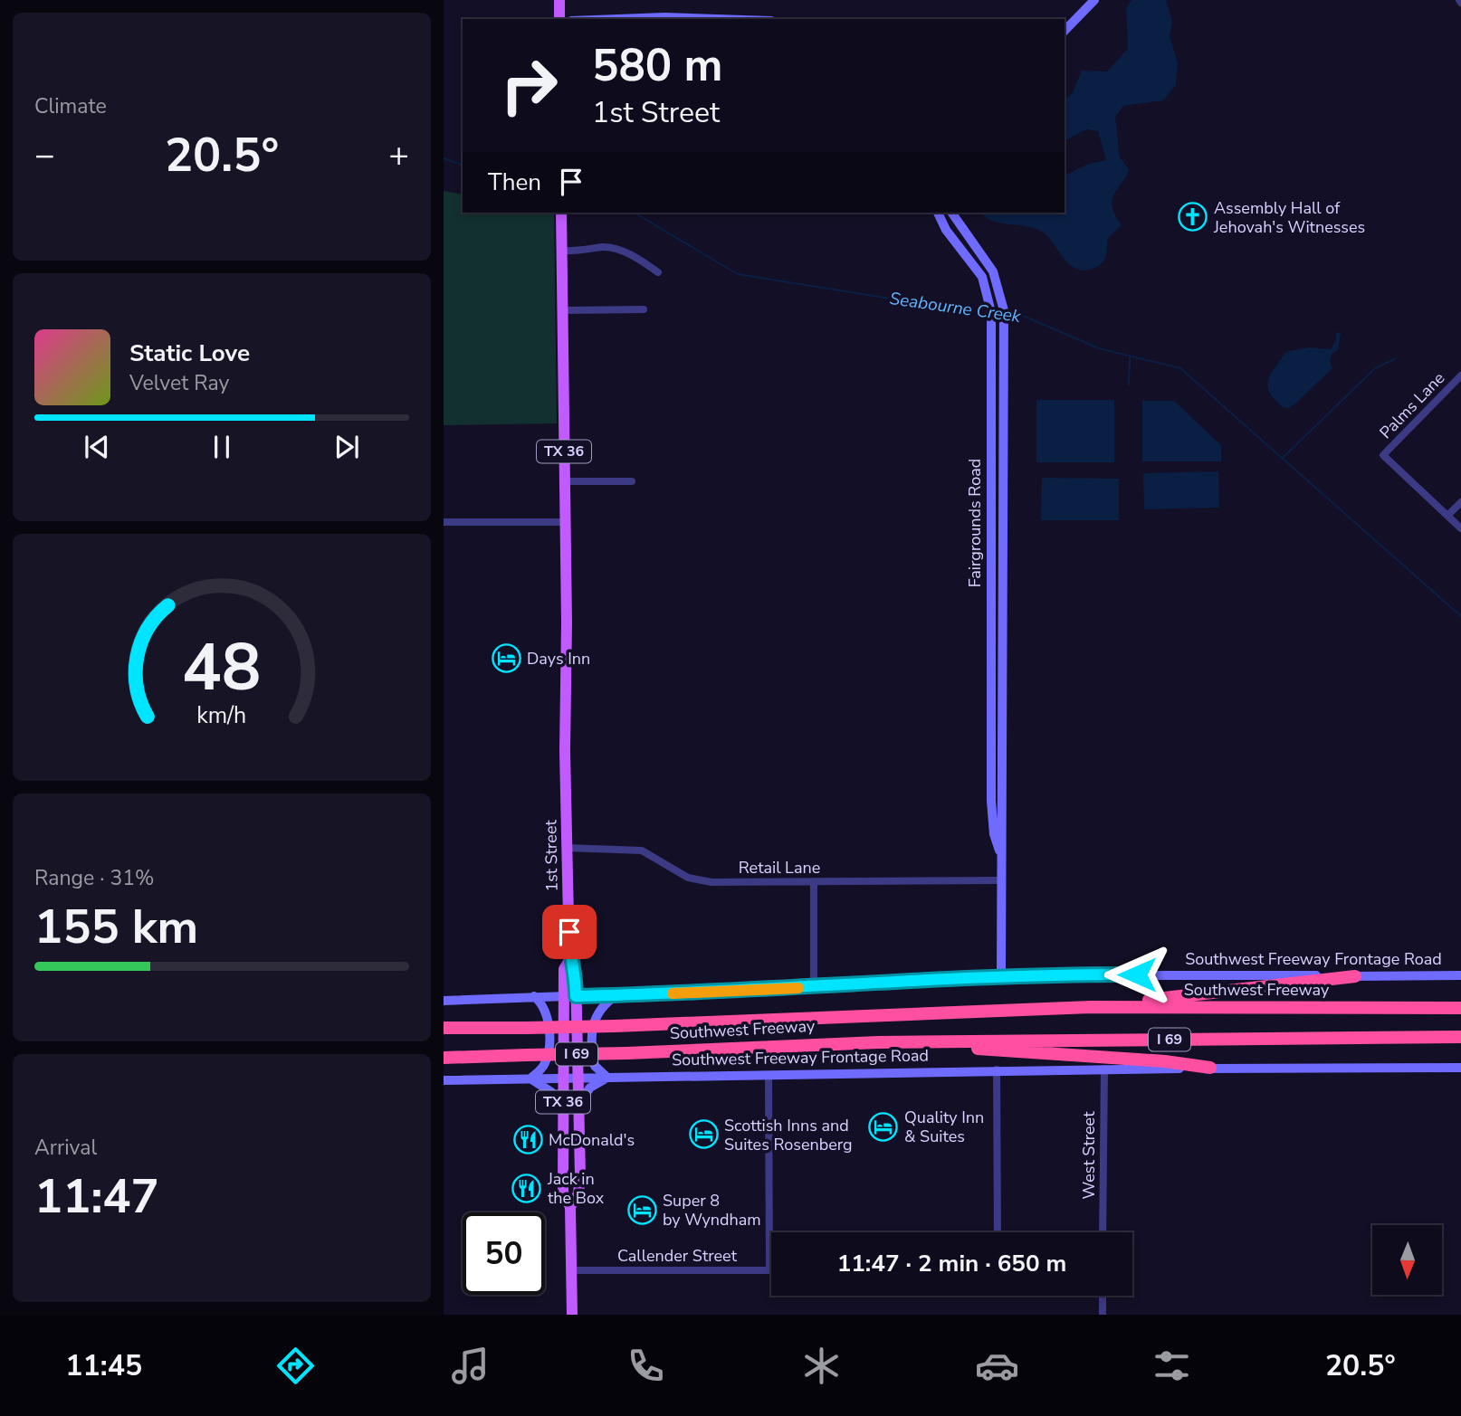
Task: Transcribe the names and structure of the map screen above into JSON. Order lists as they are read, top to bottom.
{
  "streets": {
    "highway": ["Southwest Freeway", "I 69"],
    "main road": [
      "TX 36",
      "Fairgrounds Road",
      "1st Street",
      "Southwest Freeway Frontage Road"
    ],
    "street": [
      "Palms Lane",
      "Retail Lane",
      "West Street",
      "Callender Street"
    ]
  },
  "crossings": [
    ["TX 36", "1st Street"],
    ["Fairgrounds Road", "Retail Lane"],
    ["Fairgrounds Road", "Southwest Freeway Frontage Road"],
    ["1st Street", "Retail Lane"],
    ["1st Street", "Southwest Freeway Frontage Road"],
    ["1st Street", "Callender Street"],
    ["Southwest Freeway Frontage Road", "West Street"]
  ],
  "water": ["Seabourne Creek"],
  "places": {
    "church": ["Assembly Hall of Jehovah's Witnesses"],
    "hotel": [
      "Days Inn",
      "Quality Inn & Suites",
      "Scottish Inns and Suites Rosenberg",
      "Super 8 by Wyndham"
    ],
    "restaurant": ["McDonald's", "Jack in the Box"]
  },
  "north": "bottom",
  "page": {
    "tile": [
      "Climate",
      ["Range · 31%", "155 km"],
      ["Arrival", "11:47"]
    ],
    "turn": ["580 m", "1st Street"],
    "heat": ["−", "20.5°", "+"],
    "then": "Then",
    "song": ["Static Love", "Velvet Ray"],
    "limit": "50",
    "trip": "11:47 · 2 min · 650 m",
    "tabs": ["11:45", "20.5°"],
    "gauge": ["48", "km/h"]
  }
}
